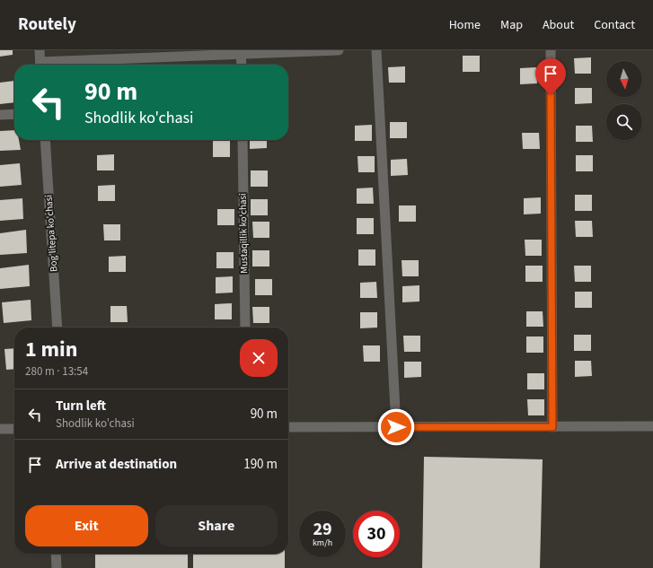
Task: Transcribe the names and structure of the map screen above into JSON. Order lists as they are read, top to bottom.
{
  "streets": {
    "street": ["Bog'litepa ko'chasi", "Mustaqillik koʻchasi"]
  },
  "north": "bottom",
  "page": {
    "header": "Routely",
    "nav": [
      "Home",
      "Map",
      "About",
      "Contact"
    ],
    "turn": ["90 m", "Shodlik ko'chasi"],
    "heading": ["1 min", "280 m · 13:54"],
    "list": [
      {
        "name": "Turn left",
        "note": "Shodlik ko'chasi",
        "value": "90 m"
      },
      {
        "name": "Arrive at destination",
        "value": "190 m"
      }
    ],
    "buttons": ["Exit", "Share"],
    "speed": "29 km/h",
    "limit": "30"
  }
}
